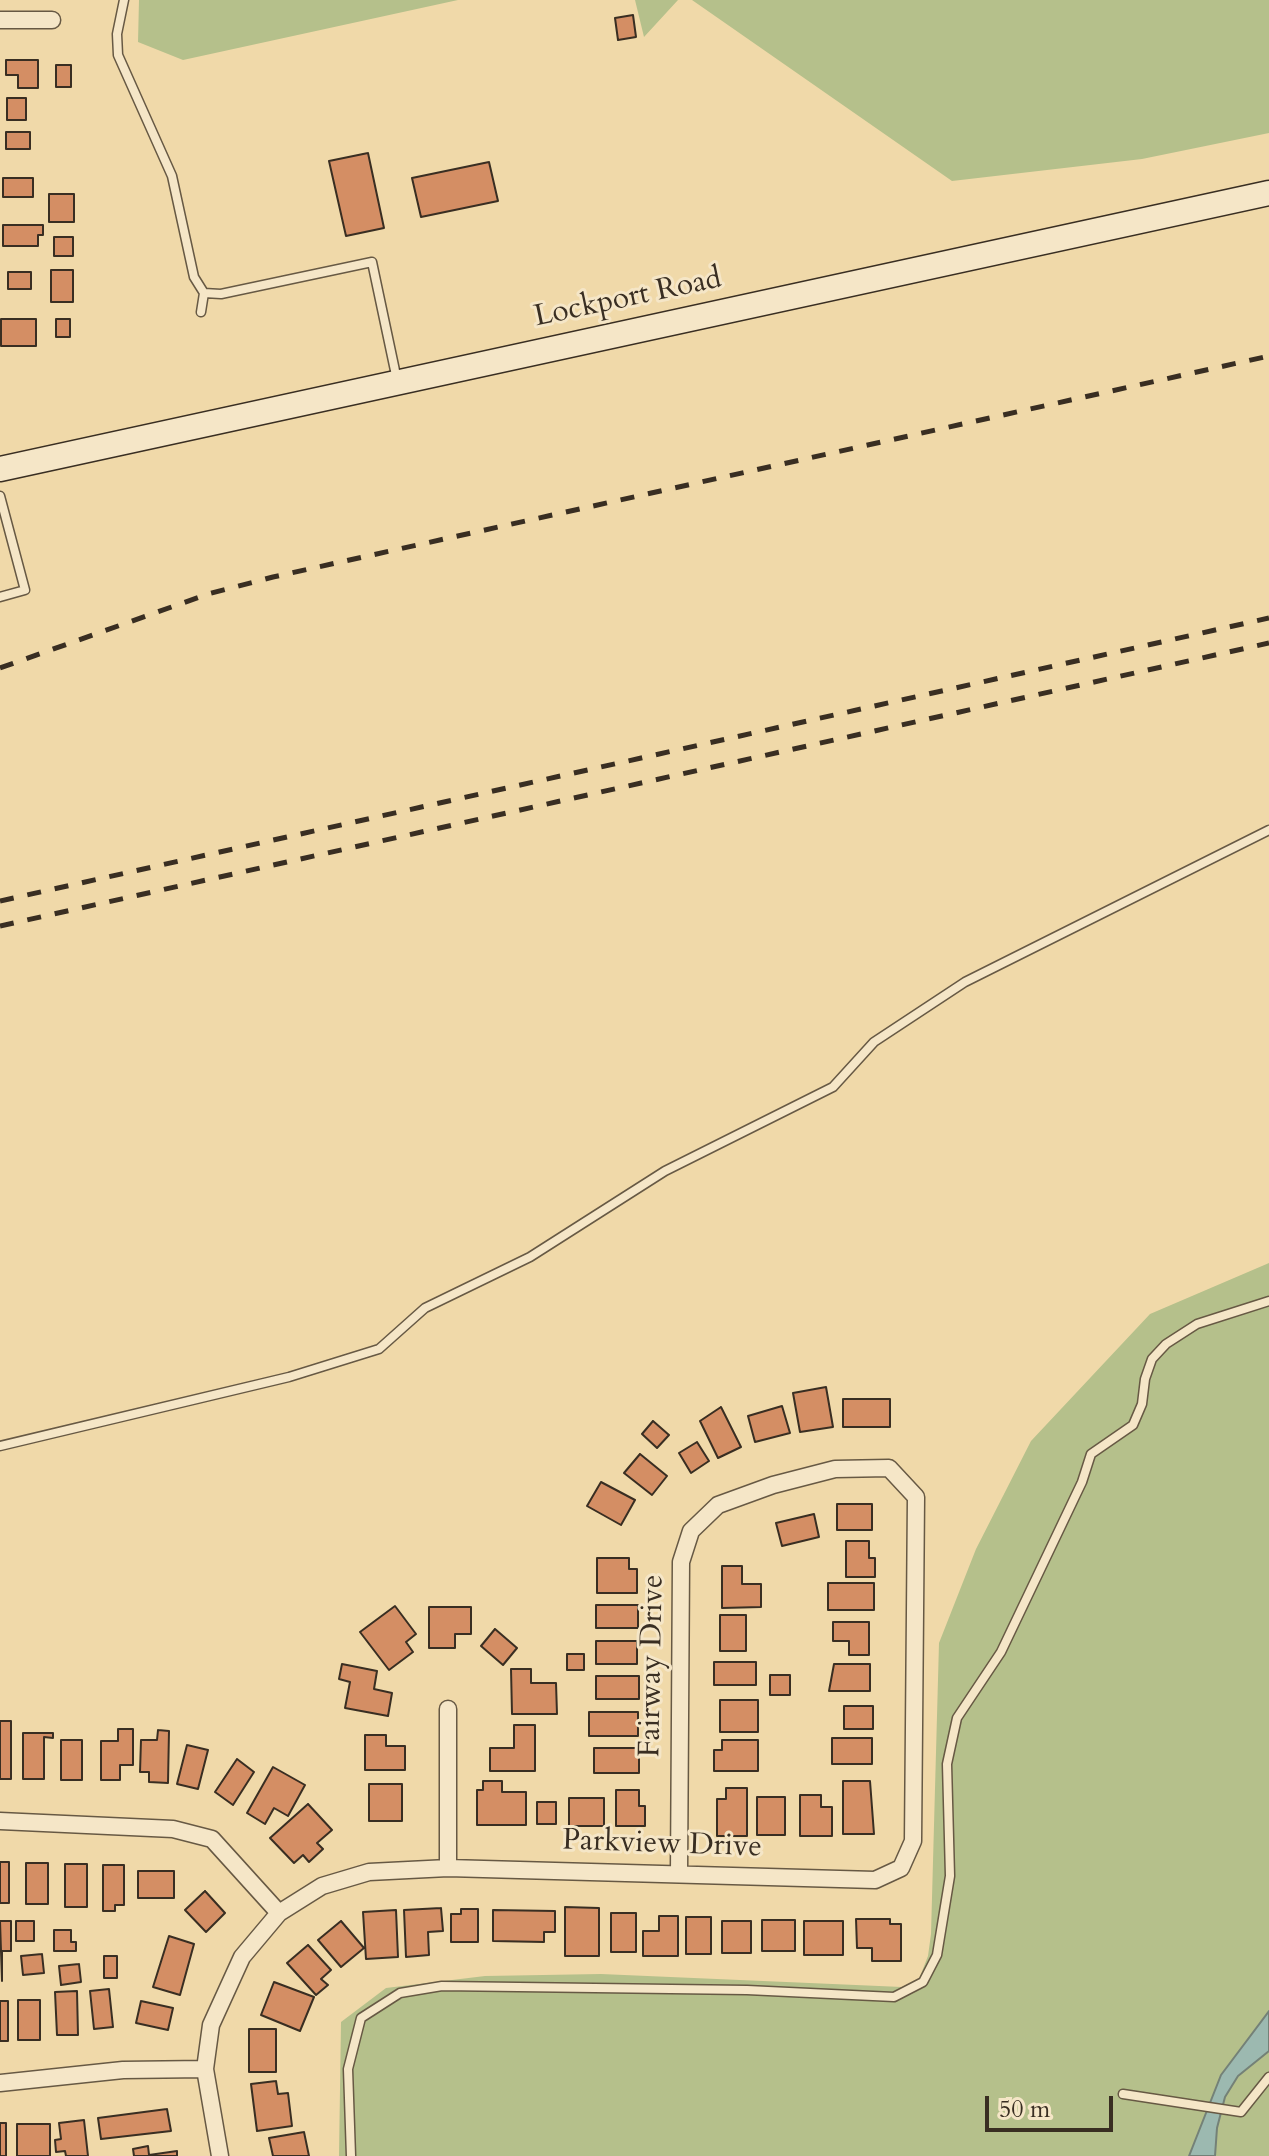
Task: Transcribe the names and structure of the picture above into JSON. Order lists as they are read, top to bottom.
{
  "streets": {
    "street": ["Lockport Road", "Fairway Drive", "Parkview Drive"]
  },
  "crossings": [
    ["Fairway Drive", "Parkview Drive"]
  ],
  "scale_bar": "50 m"
}
